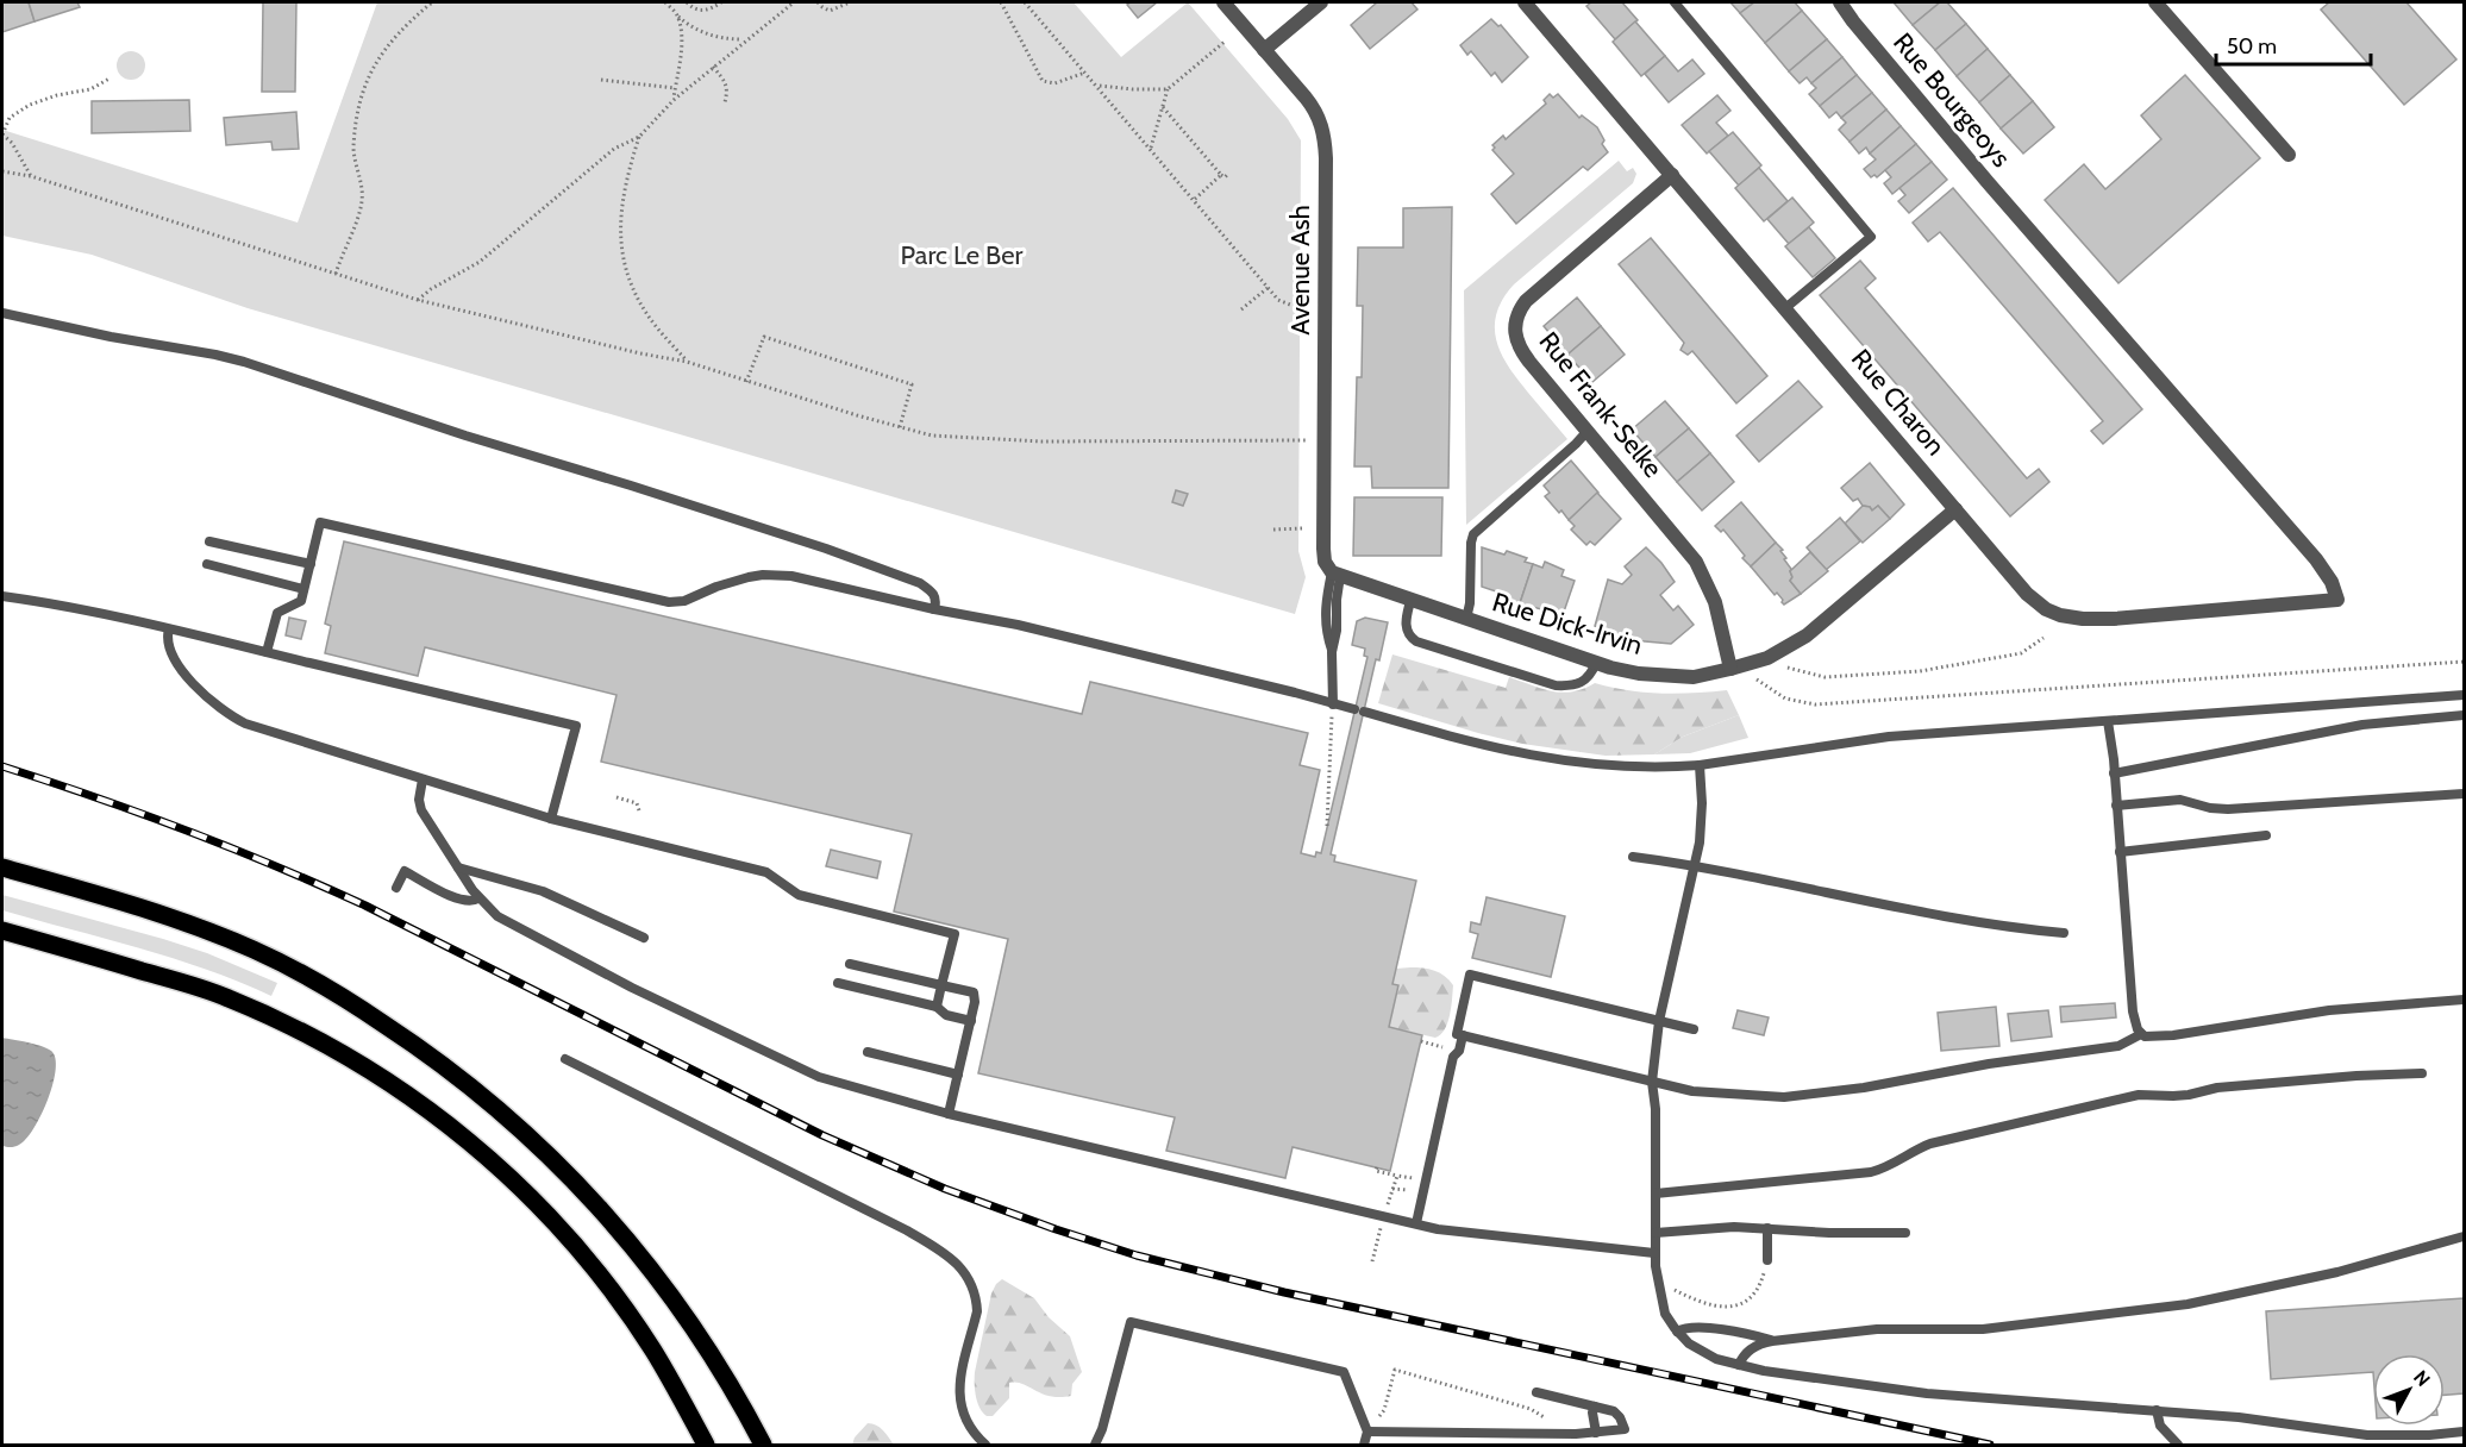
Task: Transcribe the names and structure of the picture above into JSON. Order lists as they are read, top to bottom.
{
  "streets": {
    "street": [
      "Rue Bourgeoys",
      "Avenue Ash",
      "Rue Charon",
      "Rue Frank-Selke",
      "Rue Dick-Irvin"
    ]
  },
  "crossings": [
    ["Rue Bourgeoys", "Rue Charon"],
    ["Avenue Ash", "Rue Dick-Irvin"],
    ["Rue Charon", "Rue Frank-Selke"],
    ["Rue Charon", "Rue Dick-Irvin"],
    ["Rue Frank-Selke", "Rue Dick-Irvin"]
  ],
  "parks": ["Parc Le Ber"],
  "scale_bar": "50 m",
  "north": "top right"
}
